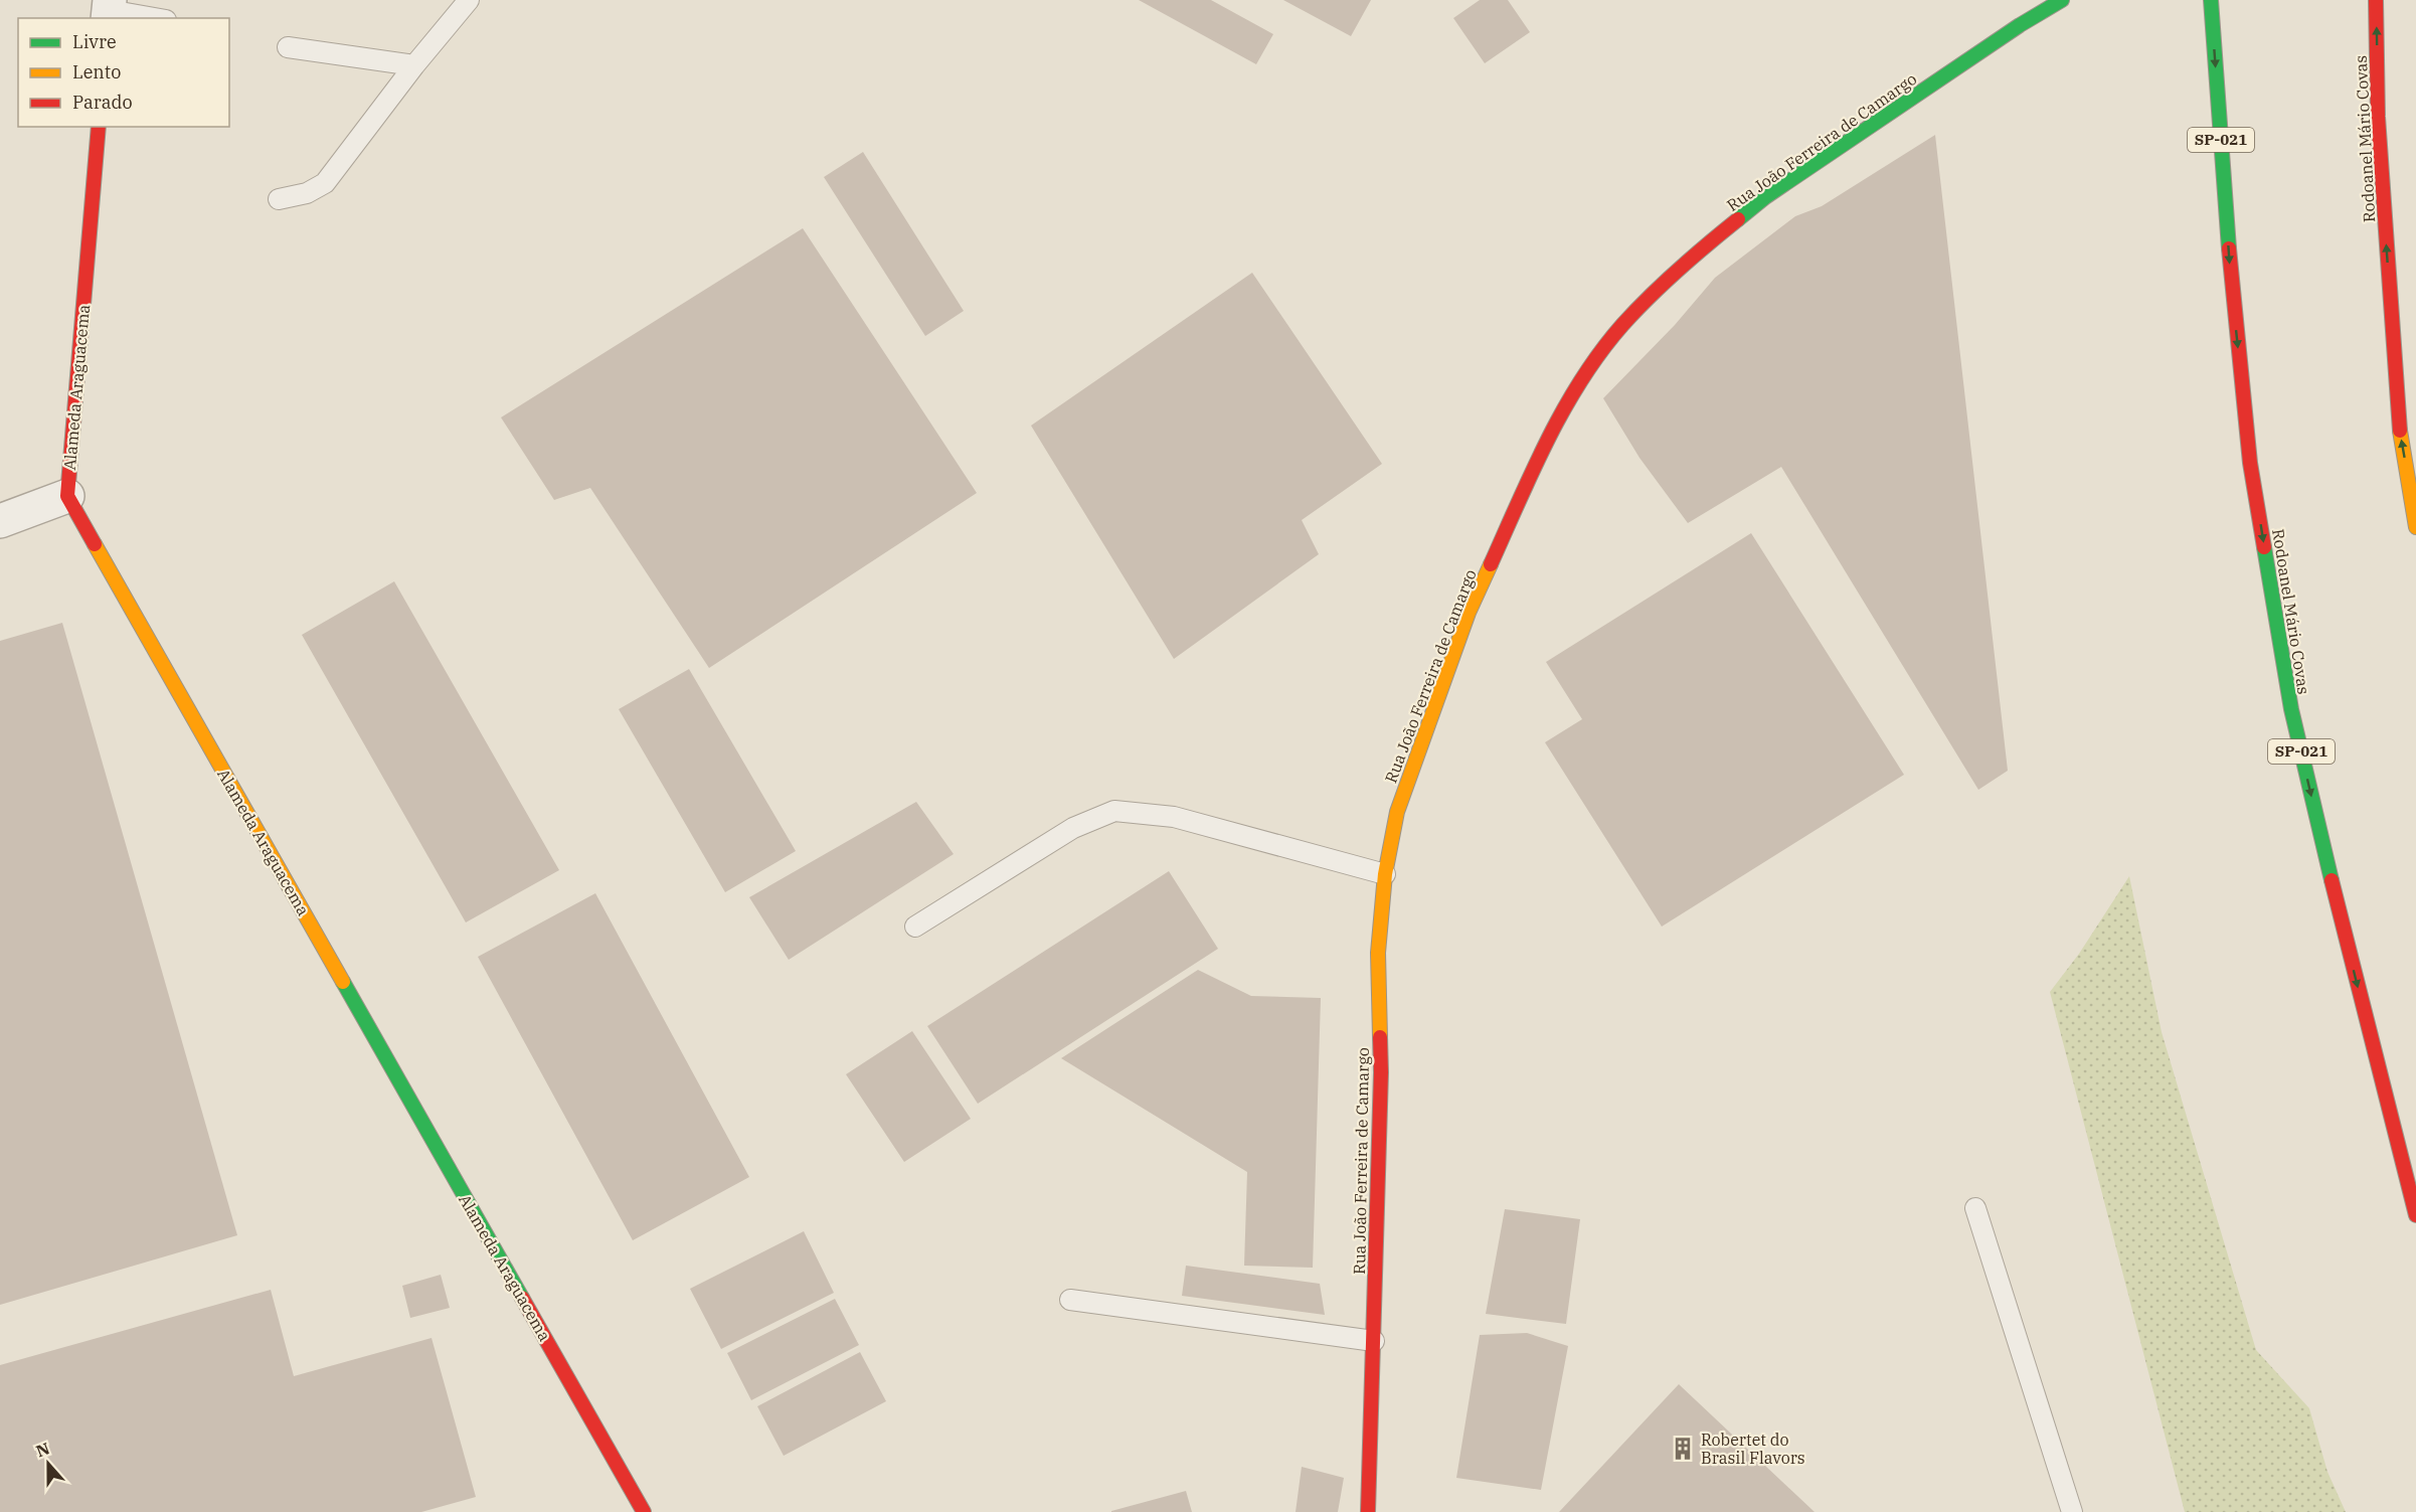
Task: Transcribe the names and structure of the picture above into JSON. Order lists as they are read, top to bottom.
{
  "streets": {
    "main road": [
      "Rodoanel Mário Covas",
      "SP-021",
      "Rua João Ferreira de Camargo",
      "Alameda Araguacema"
    ]
  },
  "places": {
    "building": ["Robertet do Brasil Flavors"]
  },
  "legend": ["Livre", "Lento", "Parado"],
  "north": "top"
}
